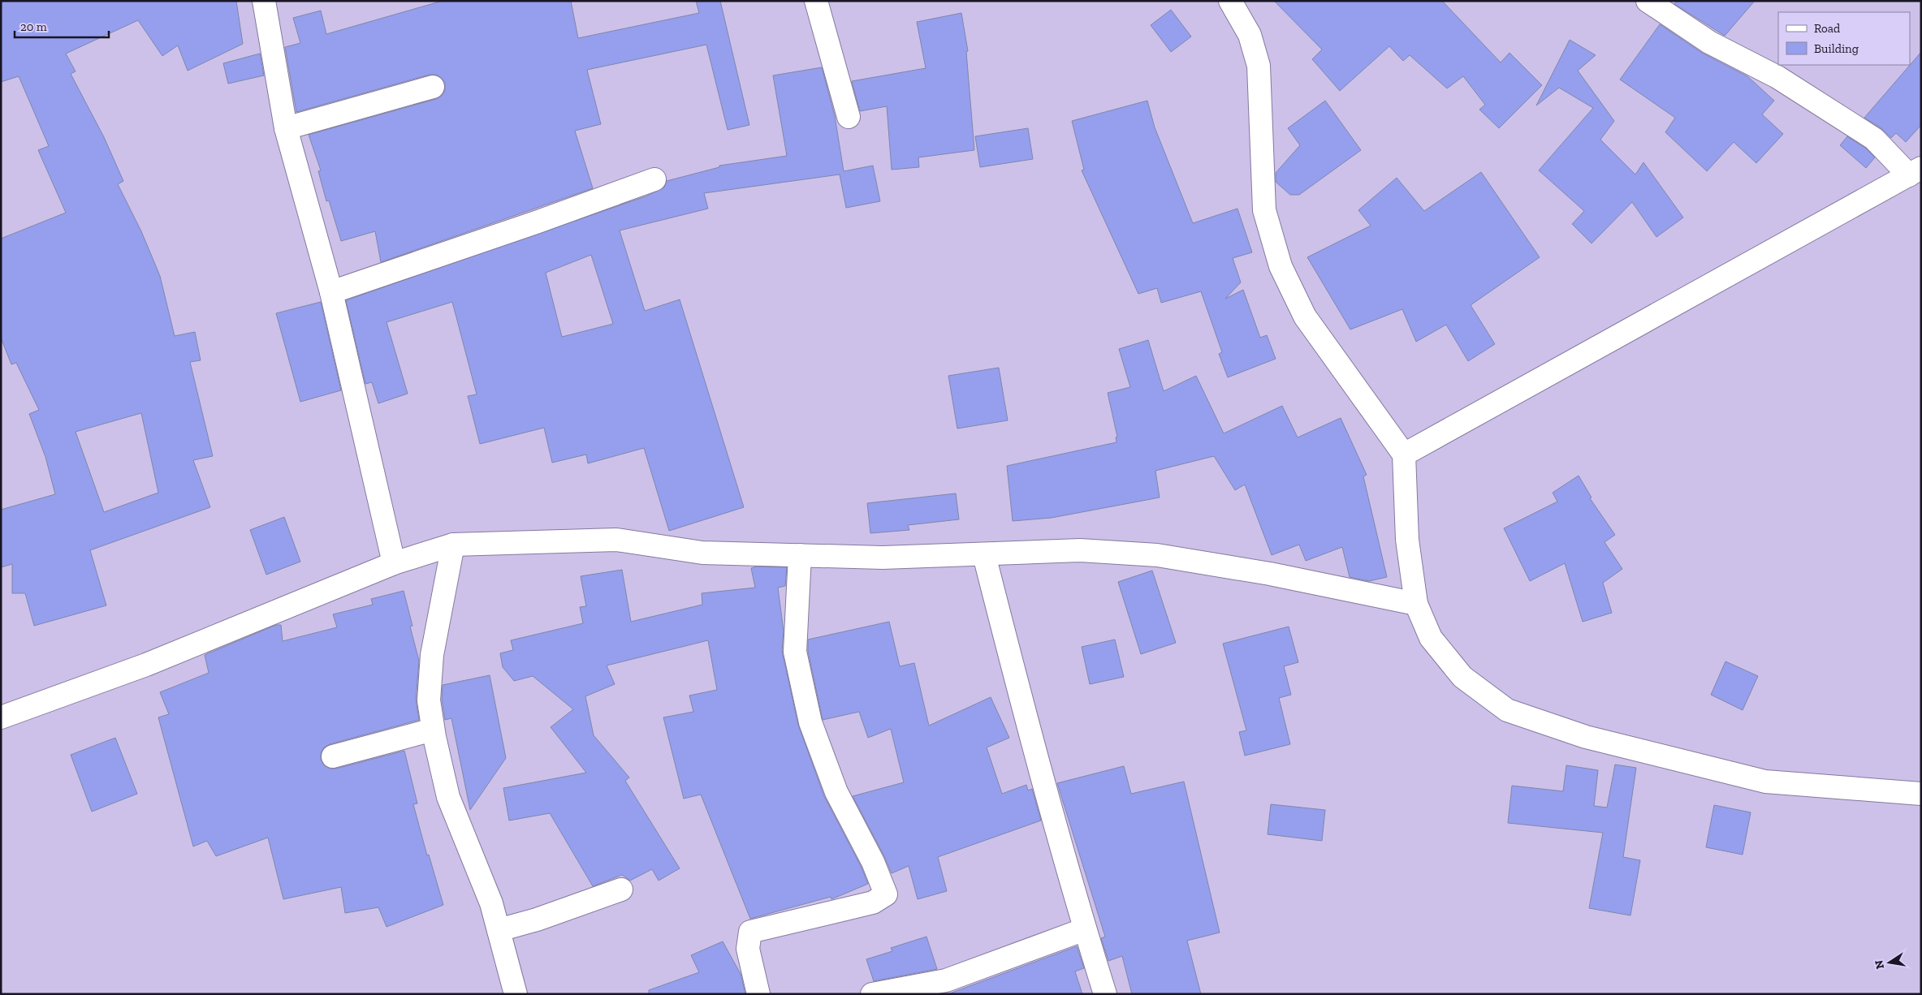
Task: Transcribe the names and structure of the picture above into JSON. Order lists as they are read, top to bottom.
{
  "legend": ["Road", "Building"],
  "scale_bar": "20 m",
  "north": "left"
}
